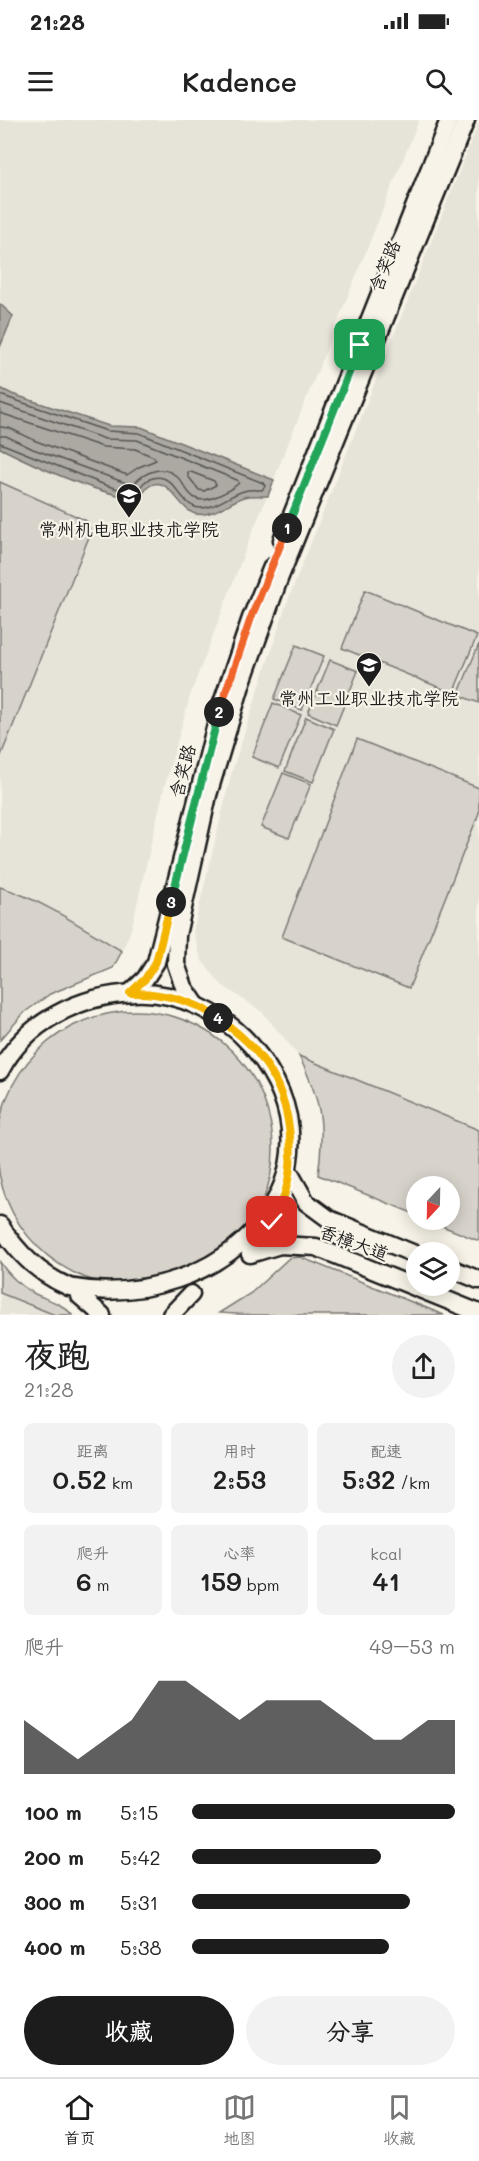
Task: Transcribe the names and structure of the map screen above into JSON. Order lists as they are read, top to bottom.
{
  "streets": {
    "street": ["含笑路", "香樟大道"]
  },
  "places": {
    "school or university": ["常州机电职业技术学院", "常州工业职业技术学院"]
  },
  "north": "bottom",
  "page": {
    "status": "21:28",
    "header": "Kadence",
    "pins": [
      "1",
      "2",
      "3",
      "4"
    ],
    "heading": ["夜跑", "21:28"],
    "stats": [
      ["距离", "0.52 km"],
      ["用时", "2:53"],
      ["配速", "5:32 /km"],
      ["爬升", "6 m"],
      ["心率", "159 bpm"],
      ["kcal", "41"]
    ],
    "chart": ["爬升", "49–53 m"],
    "list": [
      {
        "name": "100 m",
        "note": "5:15"
      },
      {
        "name": "200 m",
        "note": "5:42"
      },
      {
        "name": "300 m",
        "note": "5:31"
      },
      {
        "name": "400 m",
        "note": "5:38"
      }
    ],
    "buttons": ["收藏", "分享"],
    "tabs": ["首页", "地图", "收藏"]
  }
}
